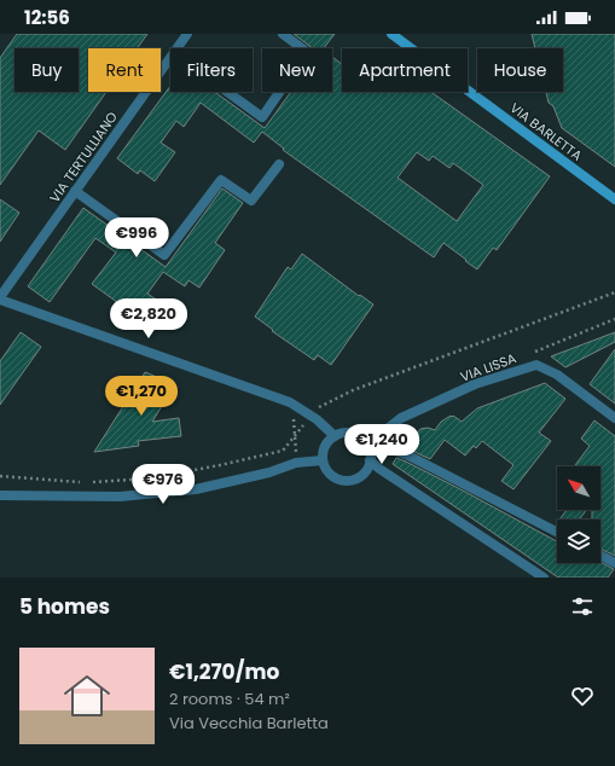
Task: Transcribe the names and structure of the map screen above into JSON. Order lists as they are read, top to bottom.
{
  "streets": {
    "main road": ["VIA BARLETTA"],
    "street": ["VIA TERTULLIANO", "VIA LISSA"]
  },
  "north": "top left",
  "page": {
    "status": "12:56",
    "chip": [
      "Buy",
      "Rent",
      "Filters",
      "New",
      "Apartment",
      "House"
    ],
    "price": [
      "€996",
      "€2,820",
      "€1,270",
      "€1,240",
      "€976"
    ],
    "heading": "5 homes",
    "list": [
      {
        "name": "€1,270/mo",
        "note": "2 rooms · 54 m² · Via Vecchia Barletta"
      }
    ]
  }
}
